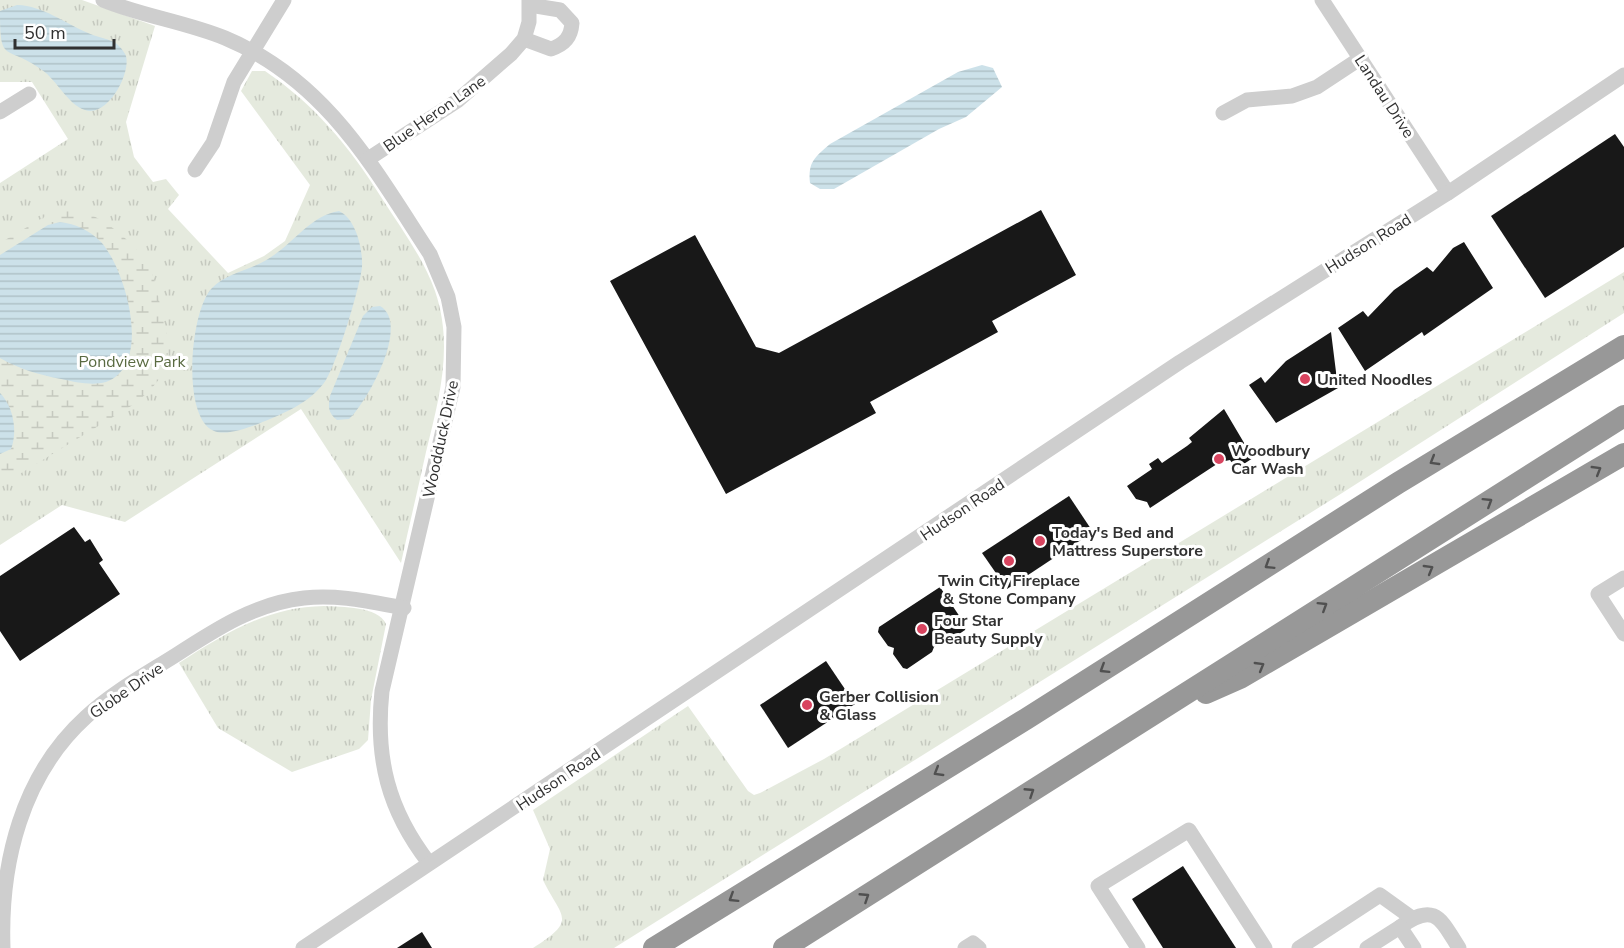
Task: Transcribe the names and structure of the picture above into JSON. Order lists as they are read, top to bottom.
{
  "streets": {
    "street": [
      "Landau Drive",
      "Blue Heron Lane",
      "Hudson Road",
      "Woodduck Drive",
      "Globe Drive"
    ]
  },
  "crossings": [
    ["Landau Drive", "Hudson Road"],
    ["Blue Heron Lane", "Woodduck Drive"],
    ["Hudson Road", "Woodduck Drive"],
    ["Woodduck Drive", "Globe Drive"]
  ],
  "parks": ["Pondview Park"],
  "places": [
    "United Noodles",
    "Woodbury Car Wash",
    "Today's Bed and Mattress Superstore",
    "Twin City Fireplace & Stone Company",
    "Four Star Beauty Supply",
    "Gerber Collision & Glass"
  ],
  "scale_bar": "50 m"
}
